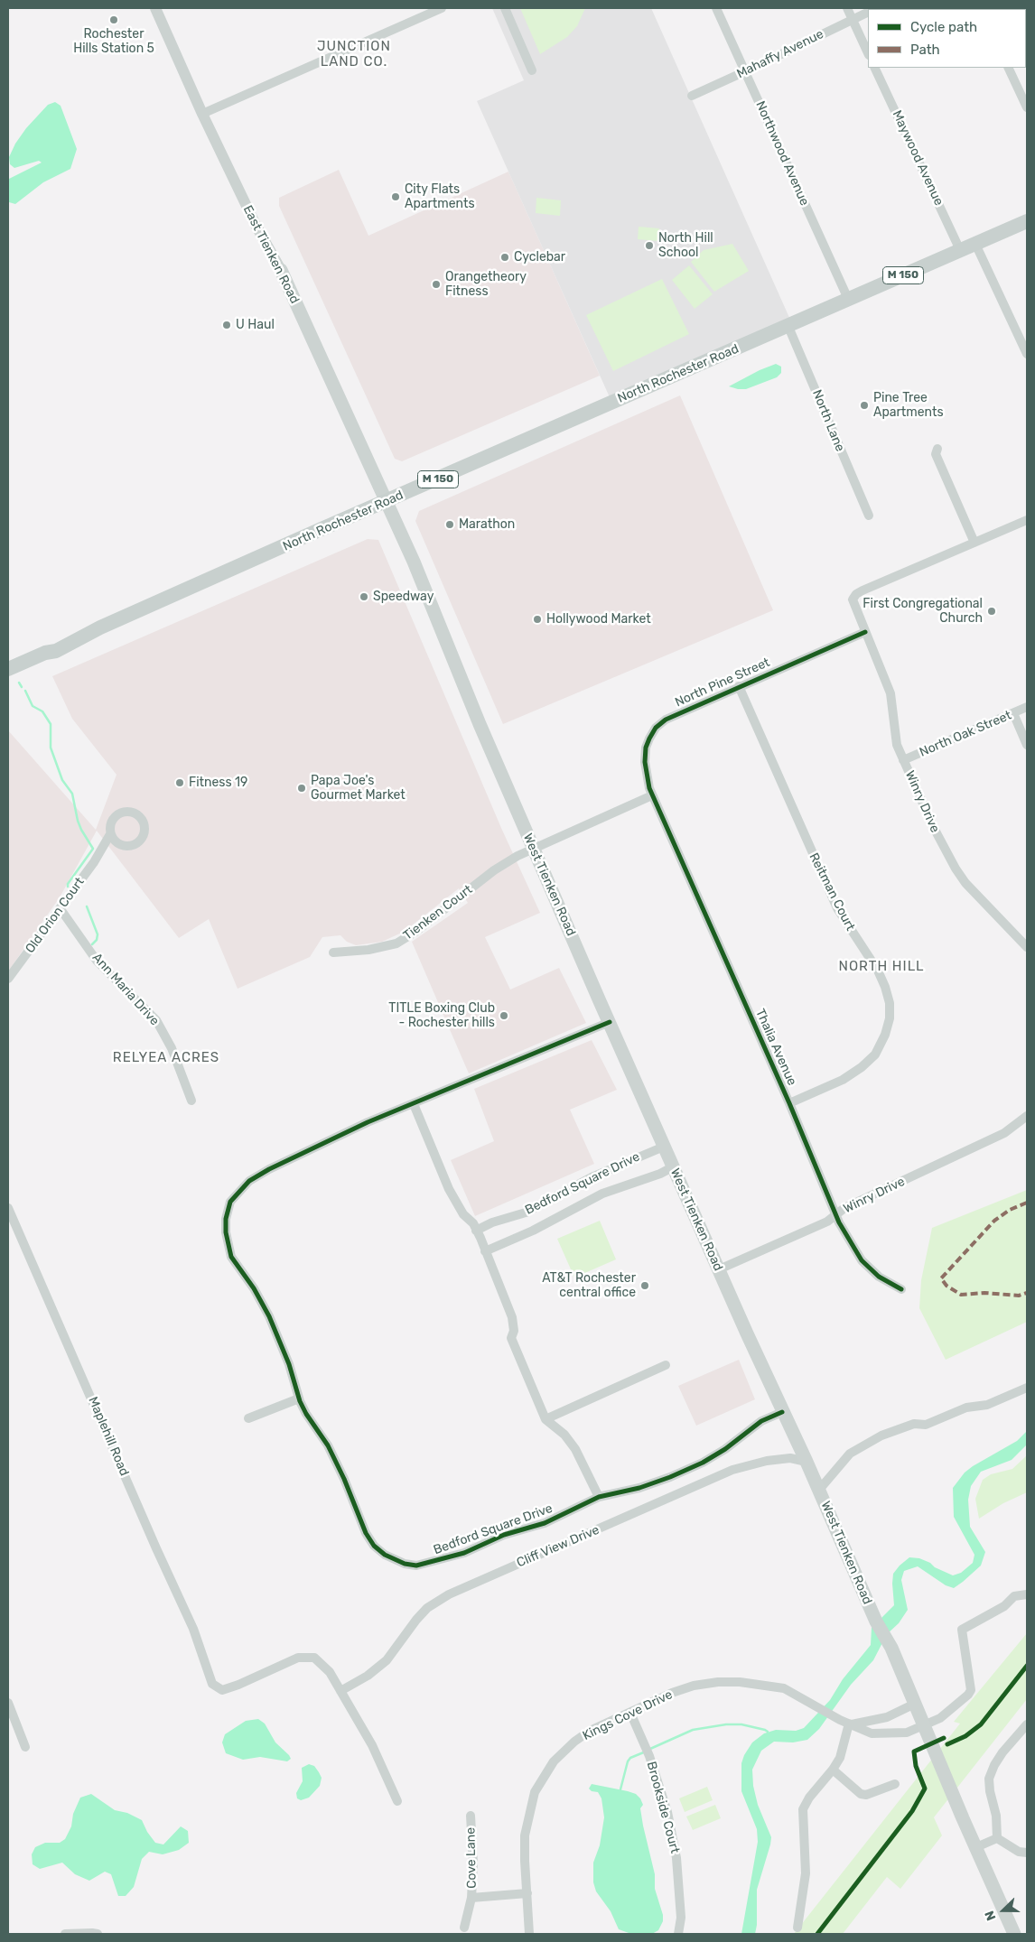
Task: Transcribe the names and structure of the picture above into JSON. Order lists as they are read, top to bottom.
{
  "streets": {
    "main road": [
      "East Tienken Road",
      "M 150",
      "North Rochester Road",
      "West Tienken Road"
    ],
    "street": [
      "Mahaffy Avenue",
      "Northwood Avenue",
      "Maywood Avenue",
      "North Lane",
      "North Pine Street",
      "North Oak Street",
      "Winry Drive",
      "Reitman Court",
      "Tienken Court",
      "Old Orion Court",
      "Ann Maria Drive",
      "Thalia Avenue",
      "Bedford Square Drive",
      "Maplehill Road",
      "Cliff View Drive",
      "Kings Cove Drive",
      "Brookside Court",
      "Cove Lane"
    ]
  },
  "crossings": [
    ["Mahaffy Avenue", "Northwood Avenue"],
    ["Northwood Avenue", "M 150"],
    ["Maywood Avenue", "M 150"],
    ["East Tienken Road", "North Rochester Road"],
    ["East Tienken Road", "West Tienken Road"],
    ["M 150", "North Rochester Road"],
    ["M 150", "North Lane"],
    ["North Rochester Road", "North Lane"],
    ["North Rochester Road", "West Tienken Road"],
    ["North Pine Street", "Winry Drive"],
    ["North Pine Street", "Reitman Court"],
    ["North Pine Street", "Thalia Avenue"],
    ["North Oak Street", "Winry Drive"],
    ["Winry Drive", "West Tienken Road"],
    ["Winry Drive", "Thalia Avenue"],
    ["West Tienken Road", "Tienken Court"],
    ["West Tienken Road", "Bedford Square Drive"],
    ["West Tienken Road", "Cliff View Drive"],
    ["West Tienken Road", "Kings Cove Drive"],
    ["Reitman Court", "Thalia Avenue"],
    ["Old Orion Court", "Ann Maria Drive"],
    ["Maplehill Road", "Cliff View Drive"],
    ["Kings Cove Drive", "Brookside Court"],
    ["Kings Cove Drive", "Cove Lane"]
  ],
  "districts": ["JUNCTION LAND CO.", "NORTH HILL", "RELYEA ACRES"],
  "places": [
    "Rochester Hills Station 5",
    "City Flats Apartments",
    "North Hill School",
    "Cyclebar",
    "Orangetheory Fitness",
    "U Haul",
    "Pine Tree Apartments",
    "Marathon",
    "Speedway",
    "First Congregational Church",
    "Hollywood Market",
    "Fitness 19",
    "Papa Joe's Gourmet Market",
    "TITLE Boxing Club - Rochester hills",
    "AT&T Rochester central office"
  ],
  "legend": ["Cycle path", "Path"],
  "north": "left"
}
